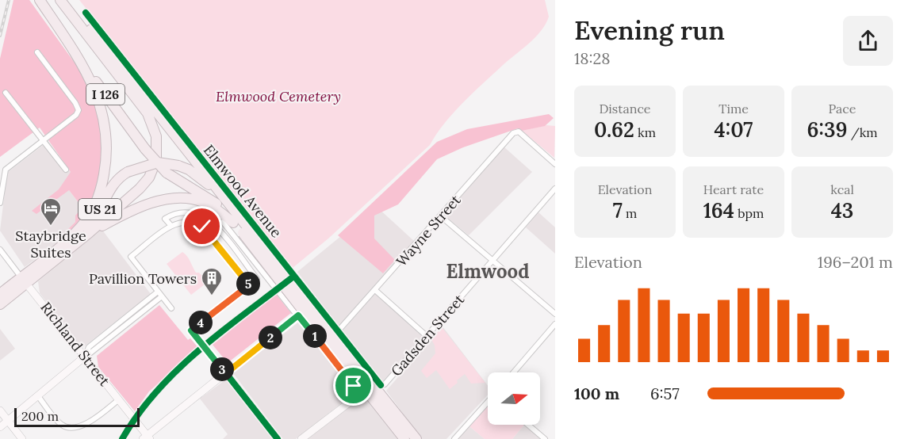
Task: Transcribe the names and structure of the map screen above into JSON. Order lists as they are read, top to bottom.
{
  "streets": {
    "highway": ["I 126", "Elmwood Avenue", "US 21"],
    "street": ["Wayne Street", "Gadsden Street", "Richland Street"]
  },
  "crossings": [
    ["I 126", "Elmwood Avenue"],
    ["I 126", "US 21"],
    ["I 126", "Gadsden Street"],
    ["Elmwood Avenue", "Wayne Street"],
    ["Elmwood Avenue", "Gadsden Street"],
    ["US 21", "Richland Street"]
  ],
  "districts": ["Elmwood"],
  "parks": ["Elmwood Cemetery"],
  "places": {
    "hotel": ["Staybridge Suites"],
    "building": ["Pavillion Towers"]
  },
  "scale_bar": "200 m",
  "north": "right",
  "page": {
    "heading": ["Evening run", "18:28"],
    "stats": [
      ["Distance", "0.62 km"],
      ["Time", "4:07"],
      ["Pace", "6:39 /km"],
      ["Elevation", "7 m"],
      ["Heart rate", "164 bpm"],
      ["kcal", "43"]
    ],
    "chart": ["Elevation", "196–201 m"],
    "pins": [
      "5",
      "4",
      "1",
      "2",
      "3"
    ],
    "list": [
      {
        "name": "100 m",
        "note": "6:57"
      }
    ],
    "scale": "200 m"
  }
}
